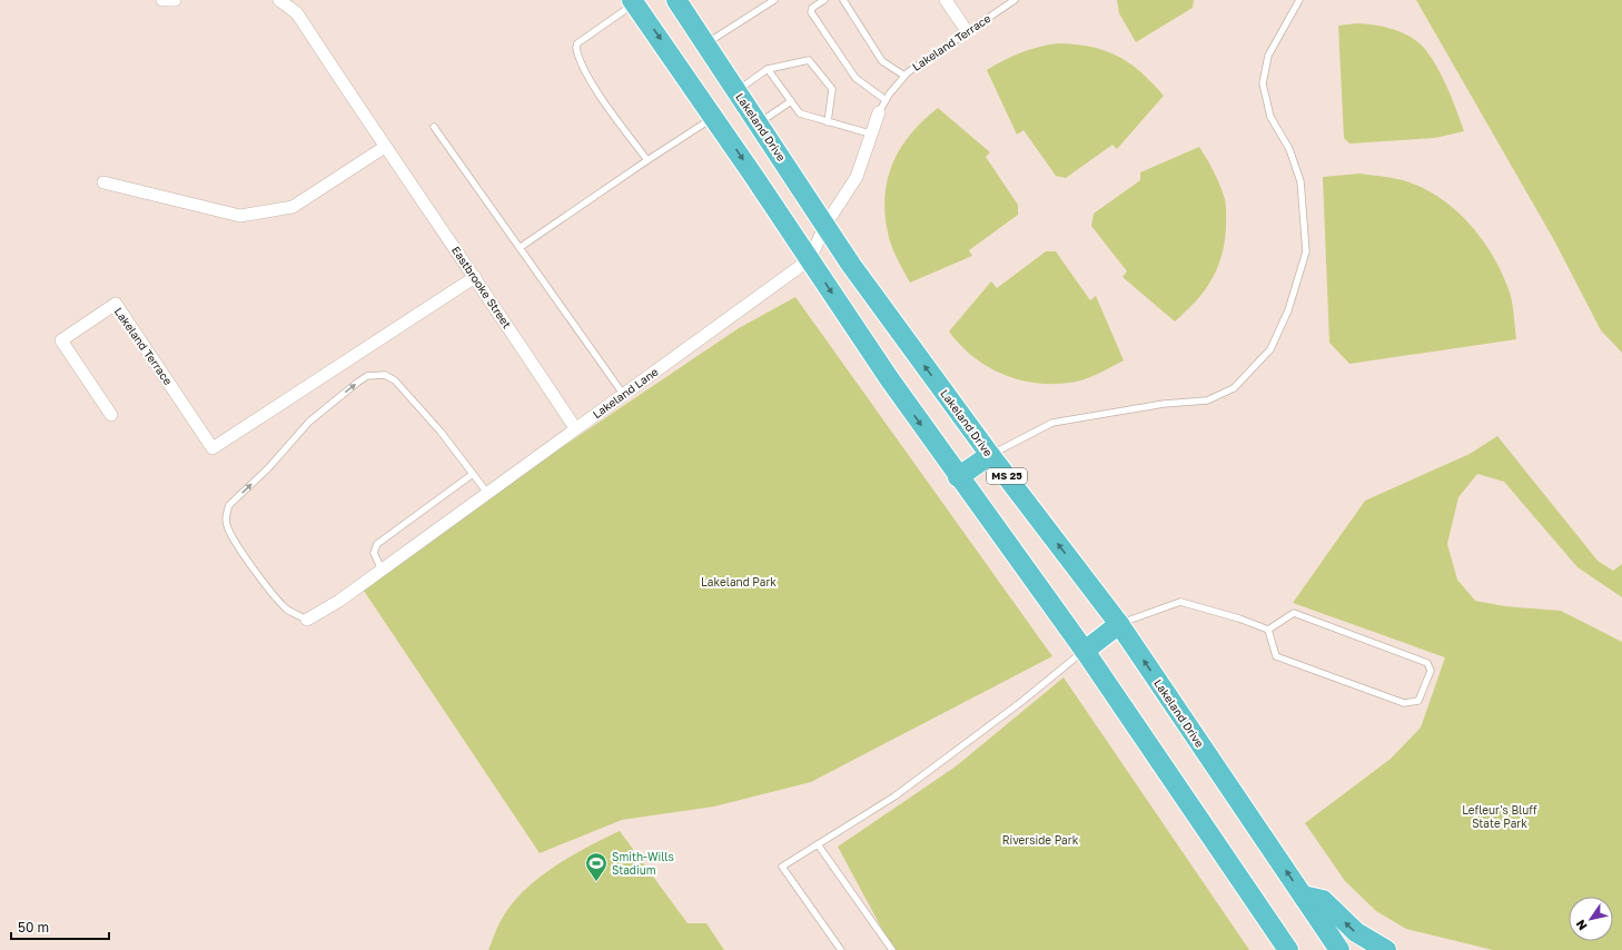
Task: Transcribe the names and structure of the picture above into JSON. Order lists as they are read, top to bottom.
{
  "streets": {
    "highway": ["Lakeland Drive", "MS 25"],
    "street": ["Lakeland Terrace", "Eastbrooke Street", "Lakeland Lane"]
  },
  "crossings": [
    ["Lakeland Terrace", "Eastbrooke Street"],
    ["Lakeland Terrace", "Lakeland Lane"],
    ["Lakeland Drive", "Lakeland Lane"],
    ["Eastbrooke Street", "Lakeland Lane"]
  ],
  "parks": ["Lakeland Park", "Lefleur's Bluff State Park", "Riverside Park"],
  "places": {
    "sports": ["Smith-Wills Stadium"]
  },
  "scale_bar": "50 m",
  "north": "bottom left"
}
